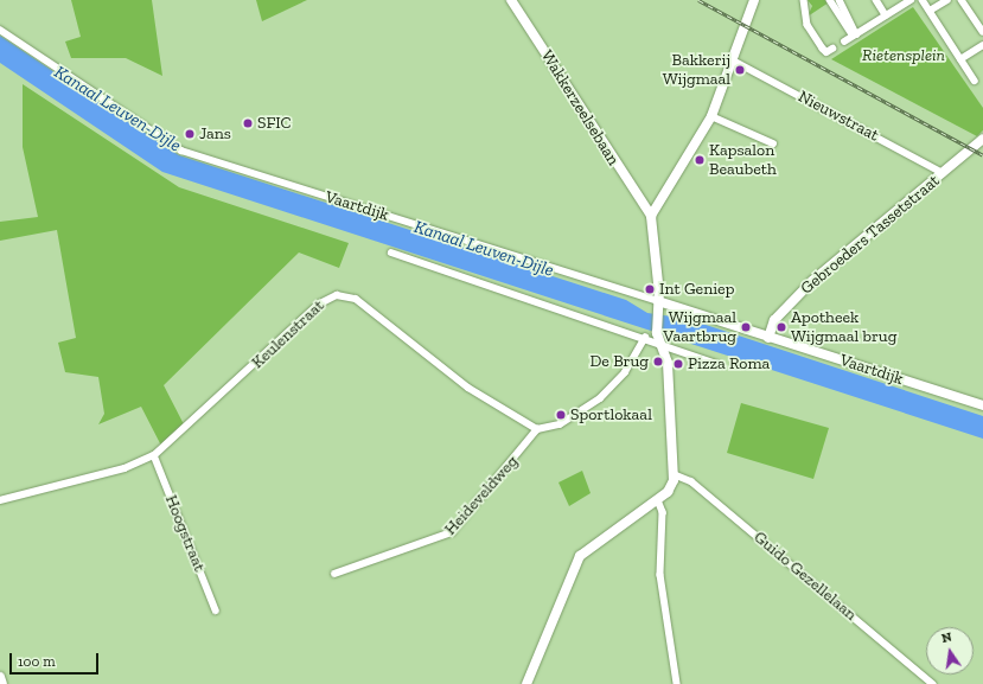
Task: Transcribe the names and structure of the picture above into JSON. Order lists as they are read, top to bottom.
{
  "streets": {
    "street": [
      "Wakkerzeelsebaan",
      "Nieuwstraat",
      "Vaartdijk",
      "Gebroeders Tassetstraat",
      "Keulenstraat",
      "Heideveldweg",
      "Hoogstraat",
      "Guido Gezellelaan"
    ]
  },
  "crossings": [
    ["Nieuwstraat", "Gebroeders Tassetstraat"],
    ["Vaartdijk", "Gebroeders Tassetstraat"],
    ["Keulenstraat", "Heideveldweg"],
    ["Keulenstraat", "Hoogstraat"]
  ],
  "water": ["Kanaal Leuven-Dijle"],
  "parks": ["Rietensplein"],
  "places": [
    "Bakkerij Wijgmaal",
    "SFIC",
    "Jans",
    "Kapsalon Beaubeth",
    "Int Geniep",
    "Wijgmaal Vaartbrug",
    "Apotheek Wijgmaal brug",
    "De Brug",
    "Pizza Roma",
    "Sportlokaal"
  ],
  "scale_bar": "100 m",
  "north": "top"
}
